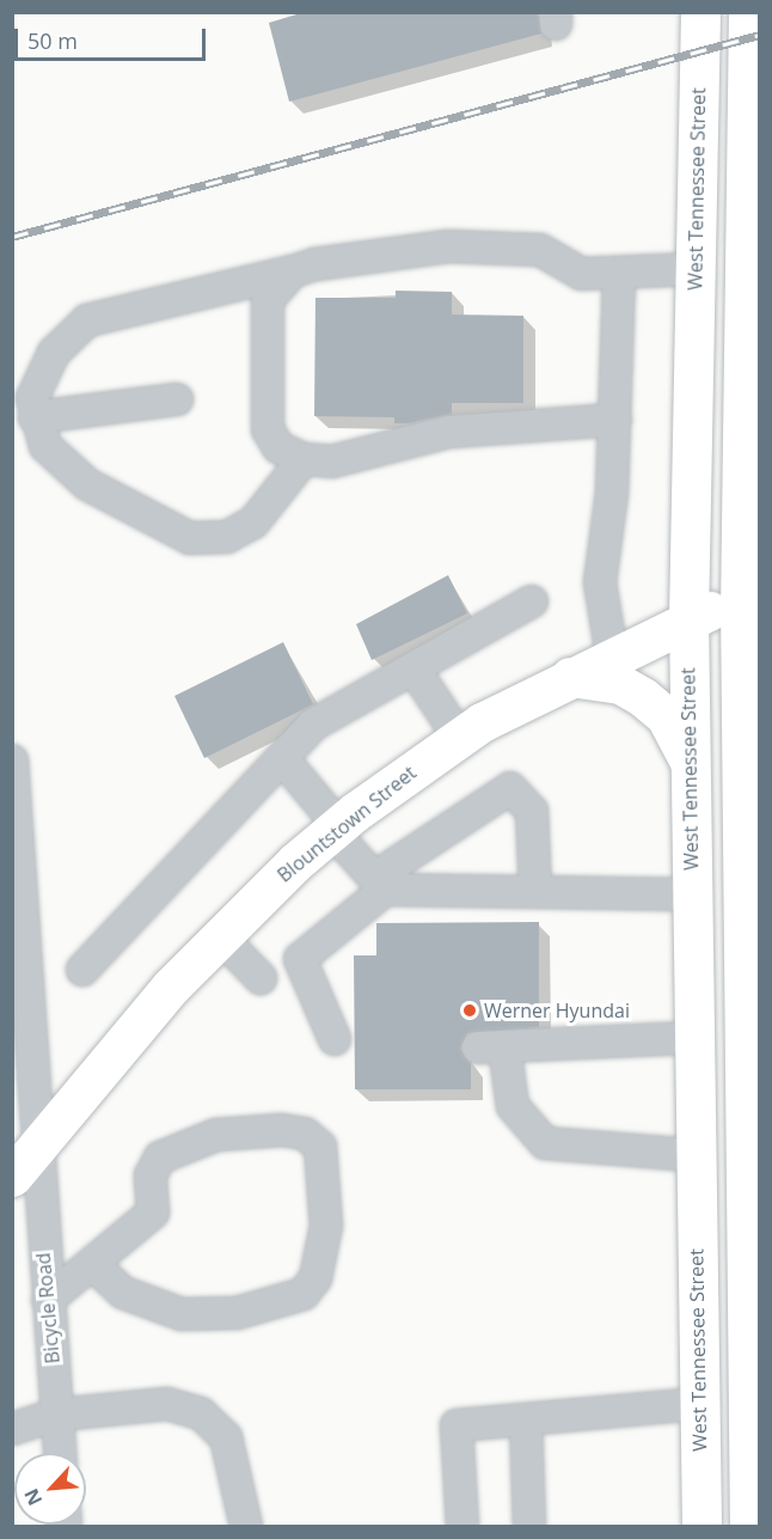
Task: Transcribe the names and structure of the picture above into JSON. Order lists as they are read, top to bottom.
{
  "streets": {
    "main road": ["West Tennessee Street", "Blountstown Street"],
    "street": ["Bicycle Road"]
  },
  "crossings": [
    ["West Tennessee Street", "Blountstown Street"],
    ["Blountstown Street", "Bicycle Road"]
  ],
  "places": ["Werner Hyundai"],
  "scale_bar": "50 m",
  "north": "bottom left"
}
